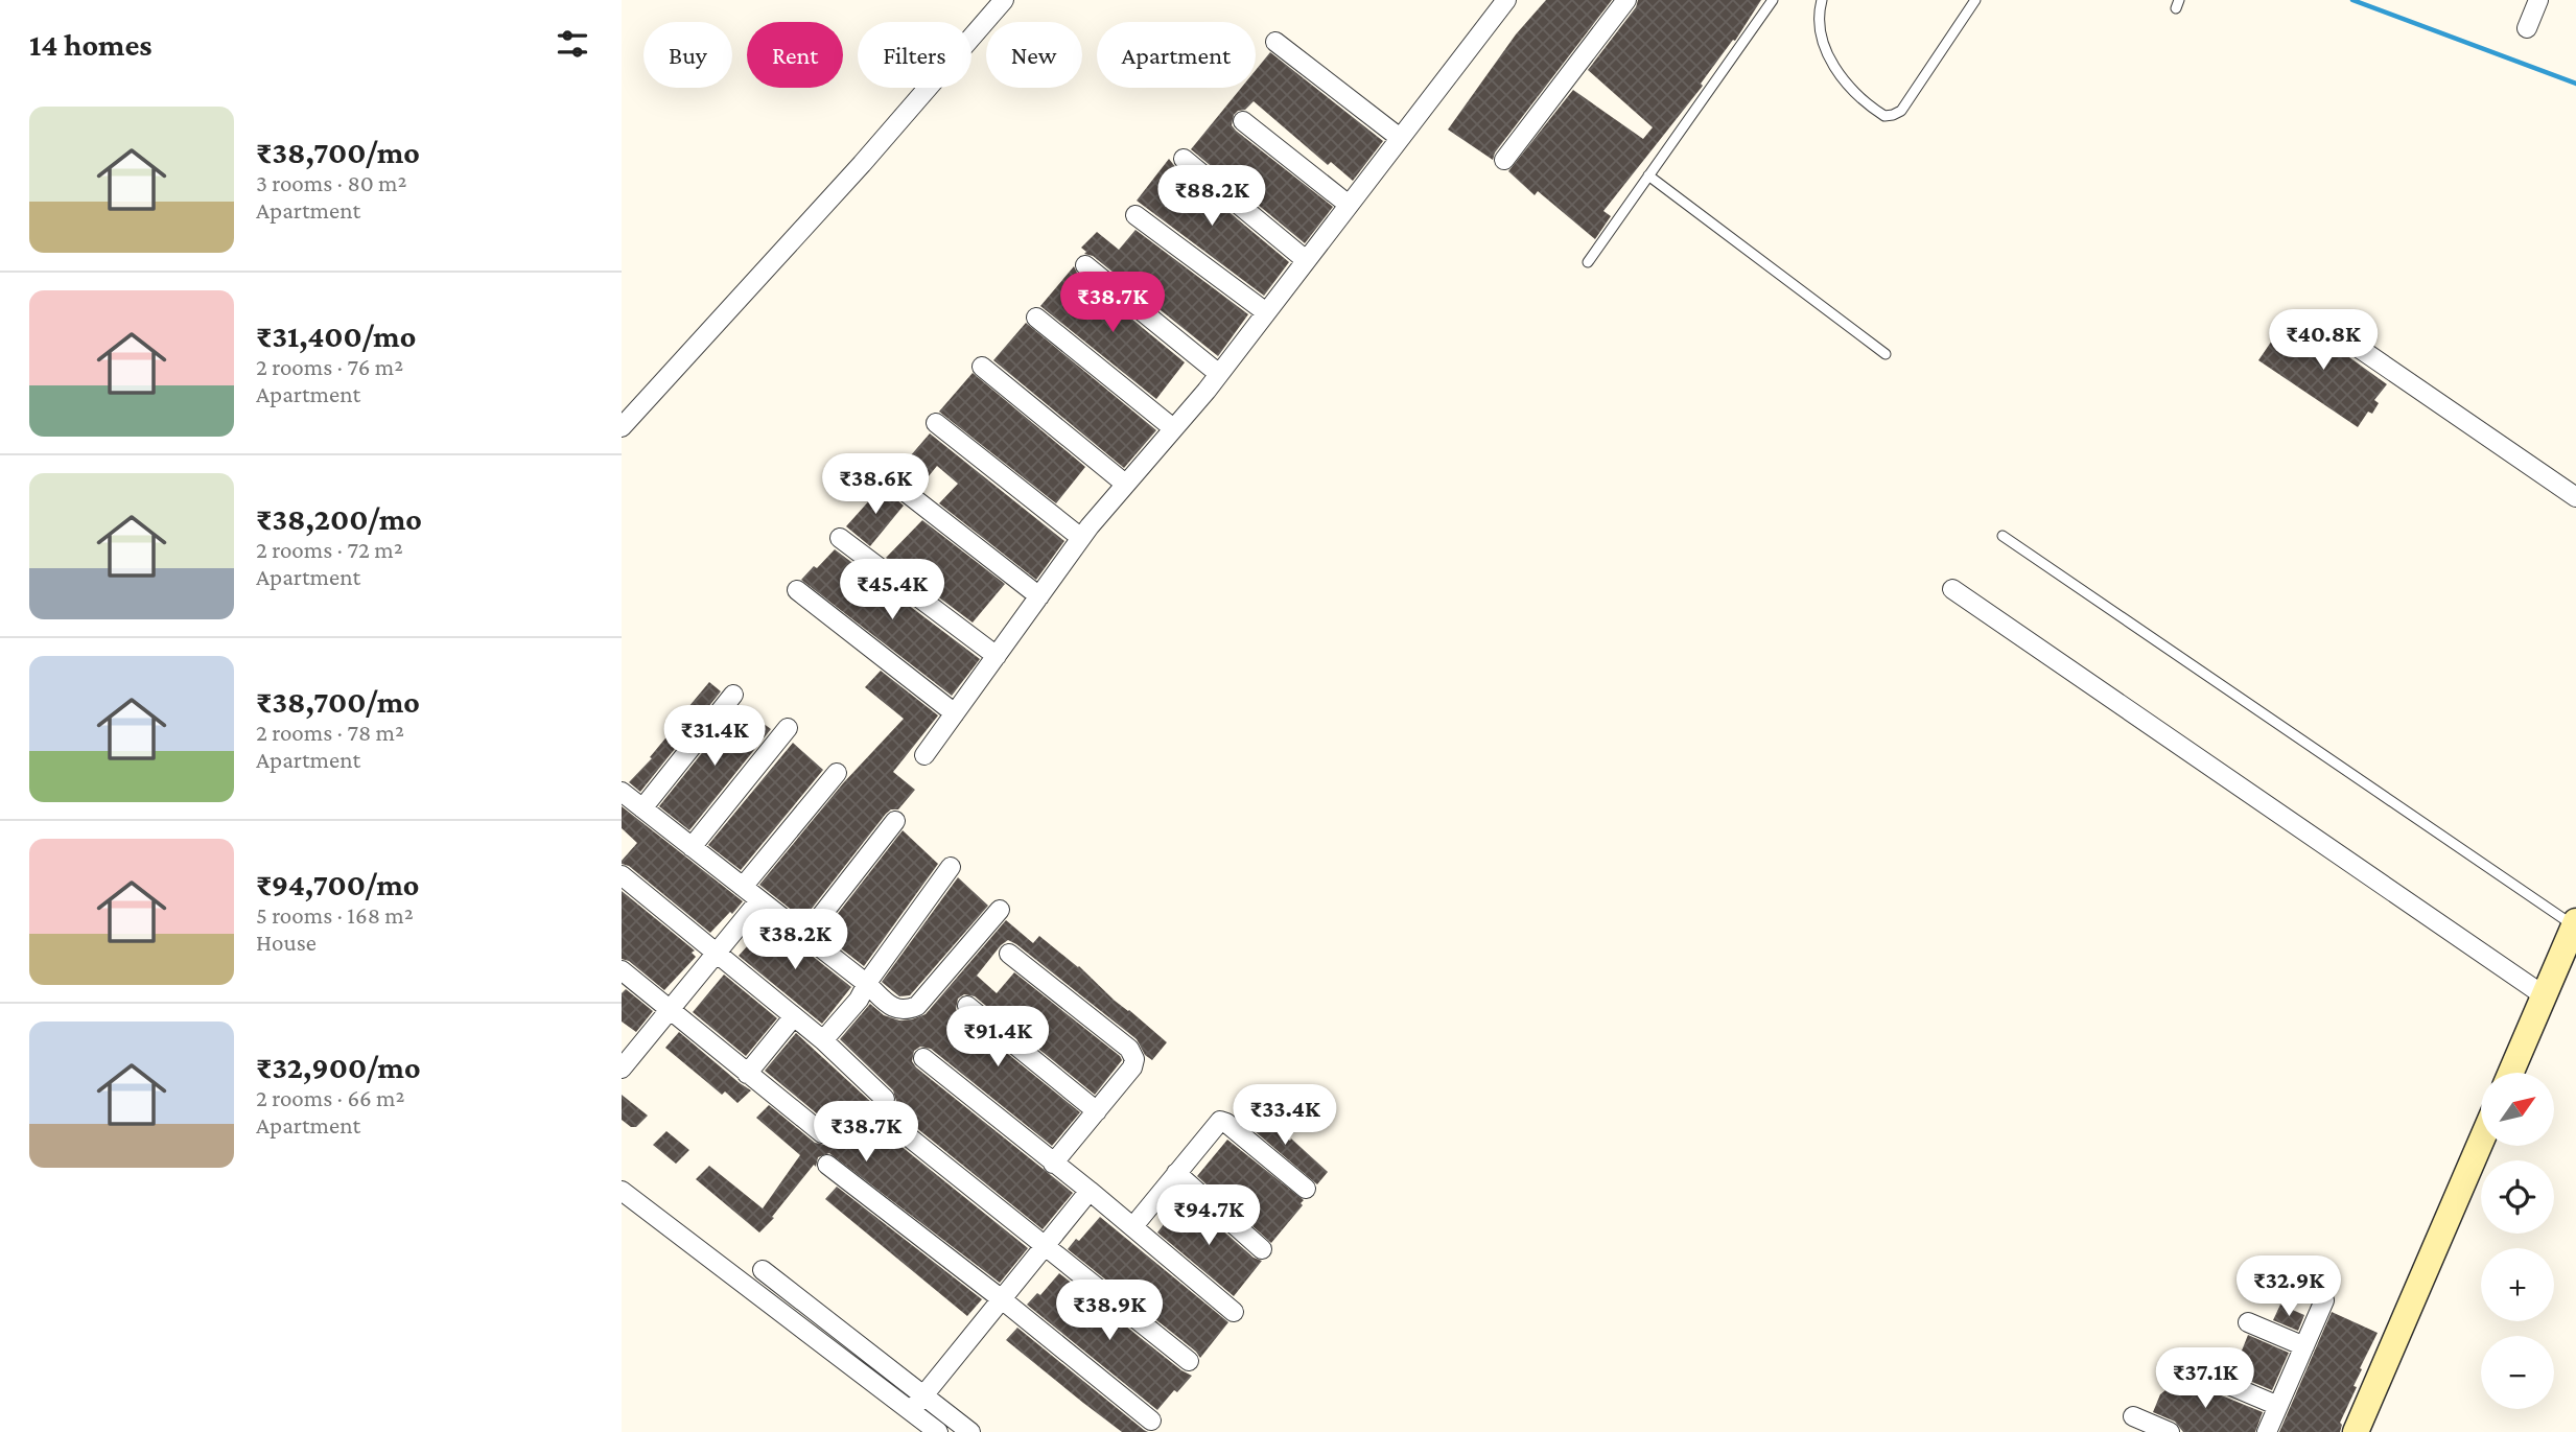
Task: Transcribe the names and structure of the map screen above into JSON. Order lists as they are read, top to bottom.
{
  "north": "top right",
  "page": {
    "heading": "14 homes",
    "chip": [
      "Buy",
      "Rent",
      "Filters",
      "New",
      "Apartment"
    ],
    "list": [
      {
        "name": "₹38,700/mo",
        "note": "3 rooms · 80 m² · Apartment"
      },
      {
        "name": "₹31,400/mo",
        "note": "2 rooms · 76 m² · Apartment"
      },
      {
        "name": "₹38,200/mo",
        "note": "2 rooms · 72 m² · Apartment"
      },
      {
        "name": "₹38,700/mo",
        "note": "2 rooms · 78 m² · Apartment"
      },
      {
        "name": "₹94,700/mo",
        "note": "5 rooms · 168 m² · House"
      },
      {
        "name": "₹32,900/mo",
        "note": "2 rooms · 66 m² · Apartment"
      }
    ],
    "price": [
      "₹88.2K",
      "₹38.7K",
      "₹40.8K",
      "₹38.6K",
      "₹45.4K",
      "₹31.4K",
      "₹38.2K",
      "₹91.4K",
      "₹33.4K",
      "₹38.7K",
      "₹94.7K",
      "₹32.9K",
      "₹38.9K",
      "₹37.1K"
    ],
    "map_buttons": ["+", "−"]
  }
}
